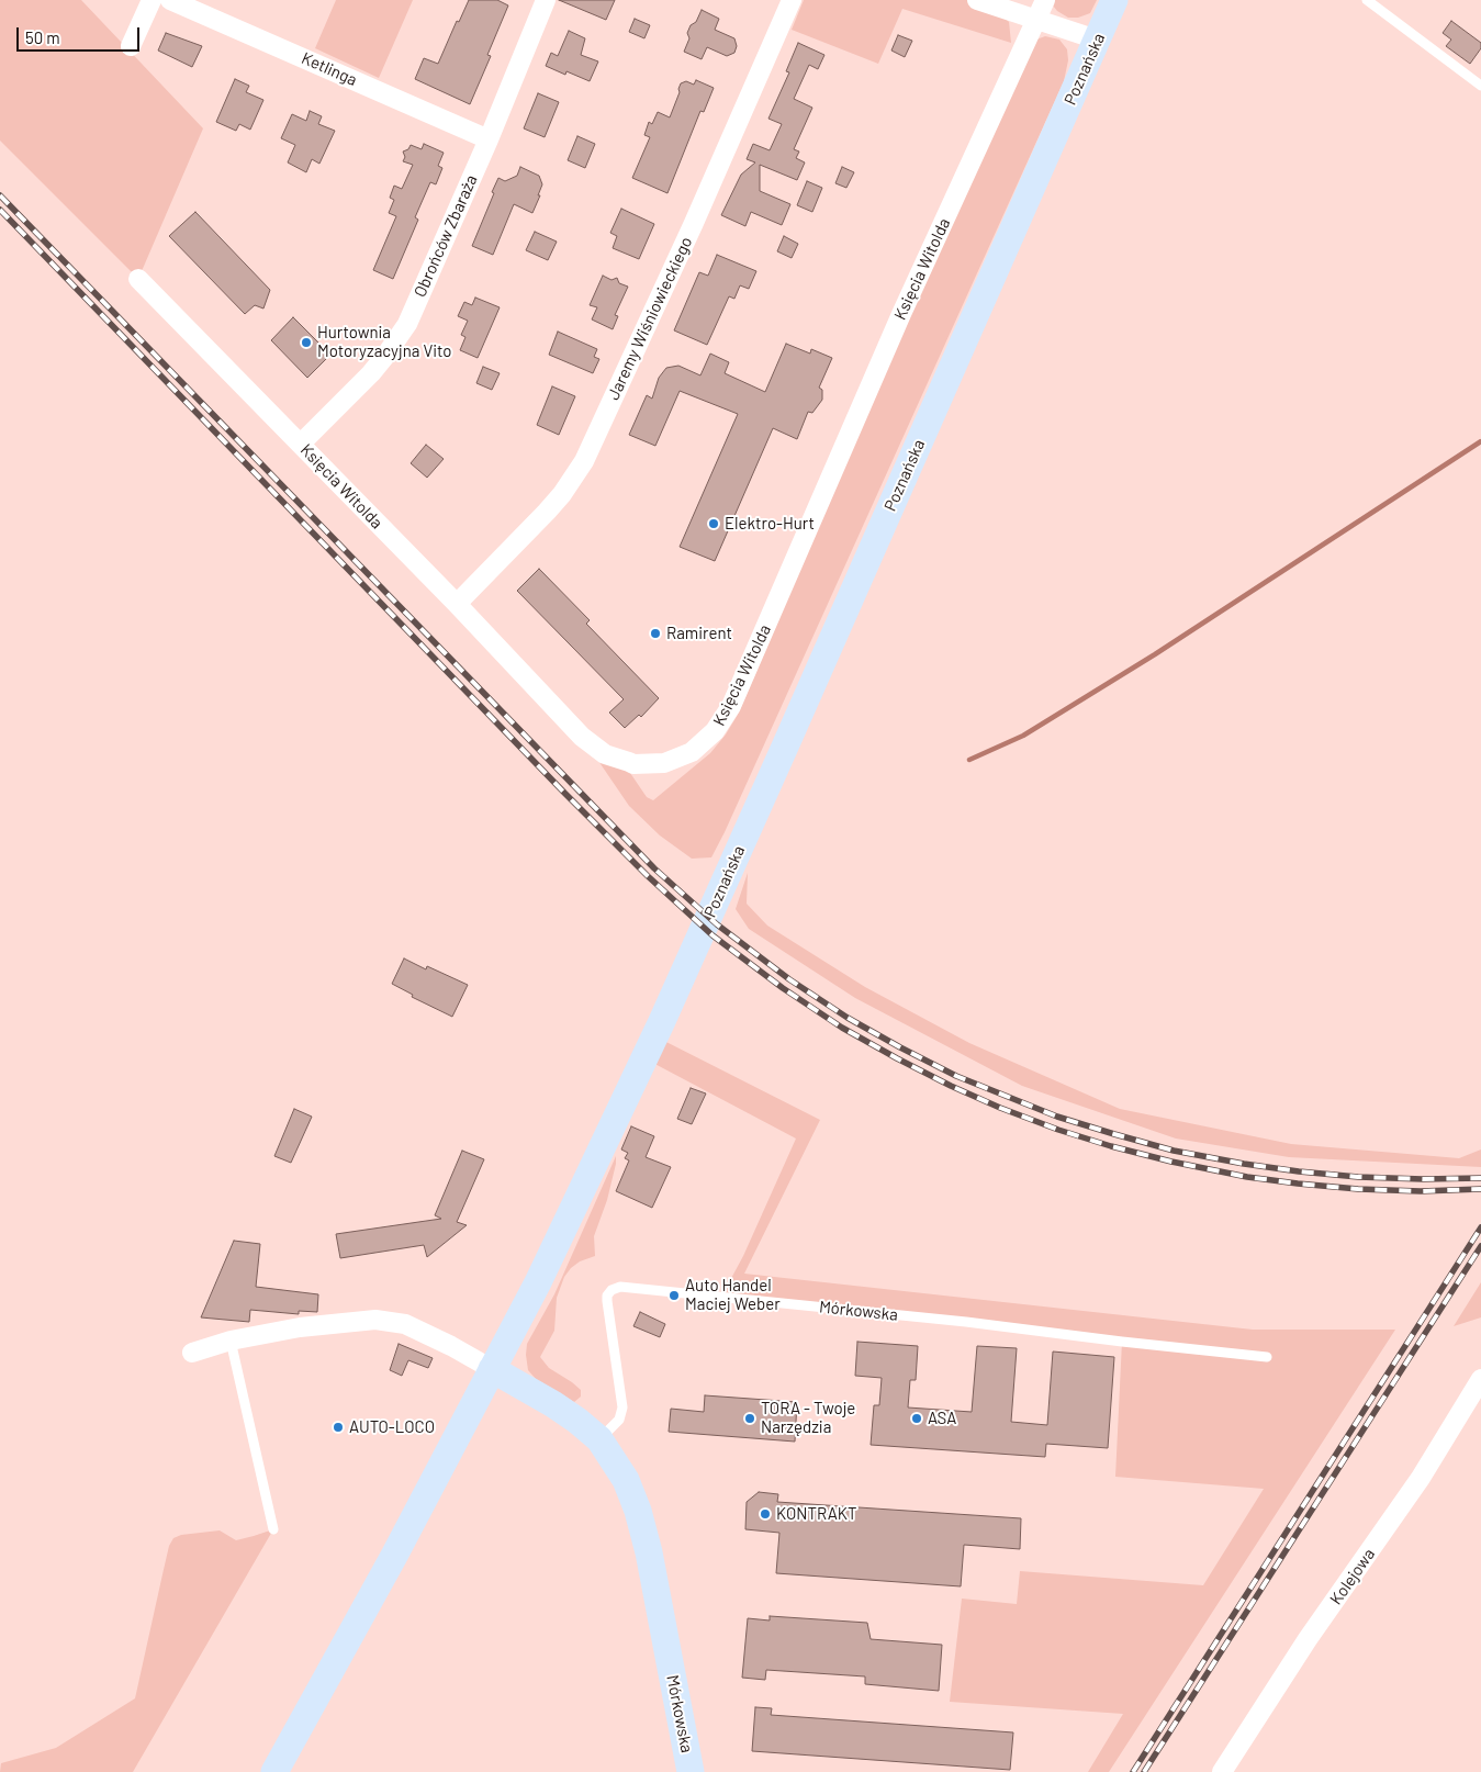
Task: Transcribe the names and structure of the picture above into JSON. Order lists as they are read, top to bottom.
{
  "streets": {
    "main road": ["Poznańska", "Mórkowska"],
    "street": [
      "Ketlinga",
      "Obrońców Zbaraża",
      "Księcia Witolda",
      "Jaremy Wiśniowieckiego",
      "Kolejowa"
    ]
  },
  "crossings": [
    ["Ketlinga", "Obrońców Zbaraża"],
    ["Poznańska", "Mórkowska"],
    ["Obrońców Zbaraża", "Księcia Witolda"],
    ["Księcia Witolda", "Jaremy Wiśniowieckiego"]
  ],
  "places": [
    "Hurtownia Motoryzacyjna Vito",
    "Elektro-Hurt",
    "Ramirent",
    "Auto Handel Maciej Weber",
    "TORA - Twoje Narzędzia",
    "ASA",
    "AUTO-LOCO",
    "KONTRAKT"
  ],
  "scale_bar": "50 m"
}
